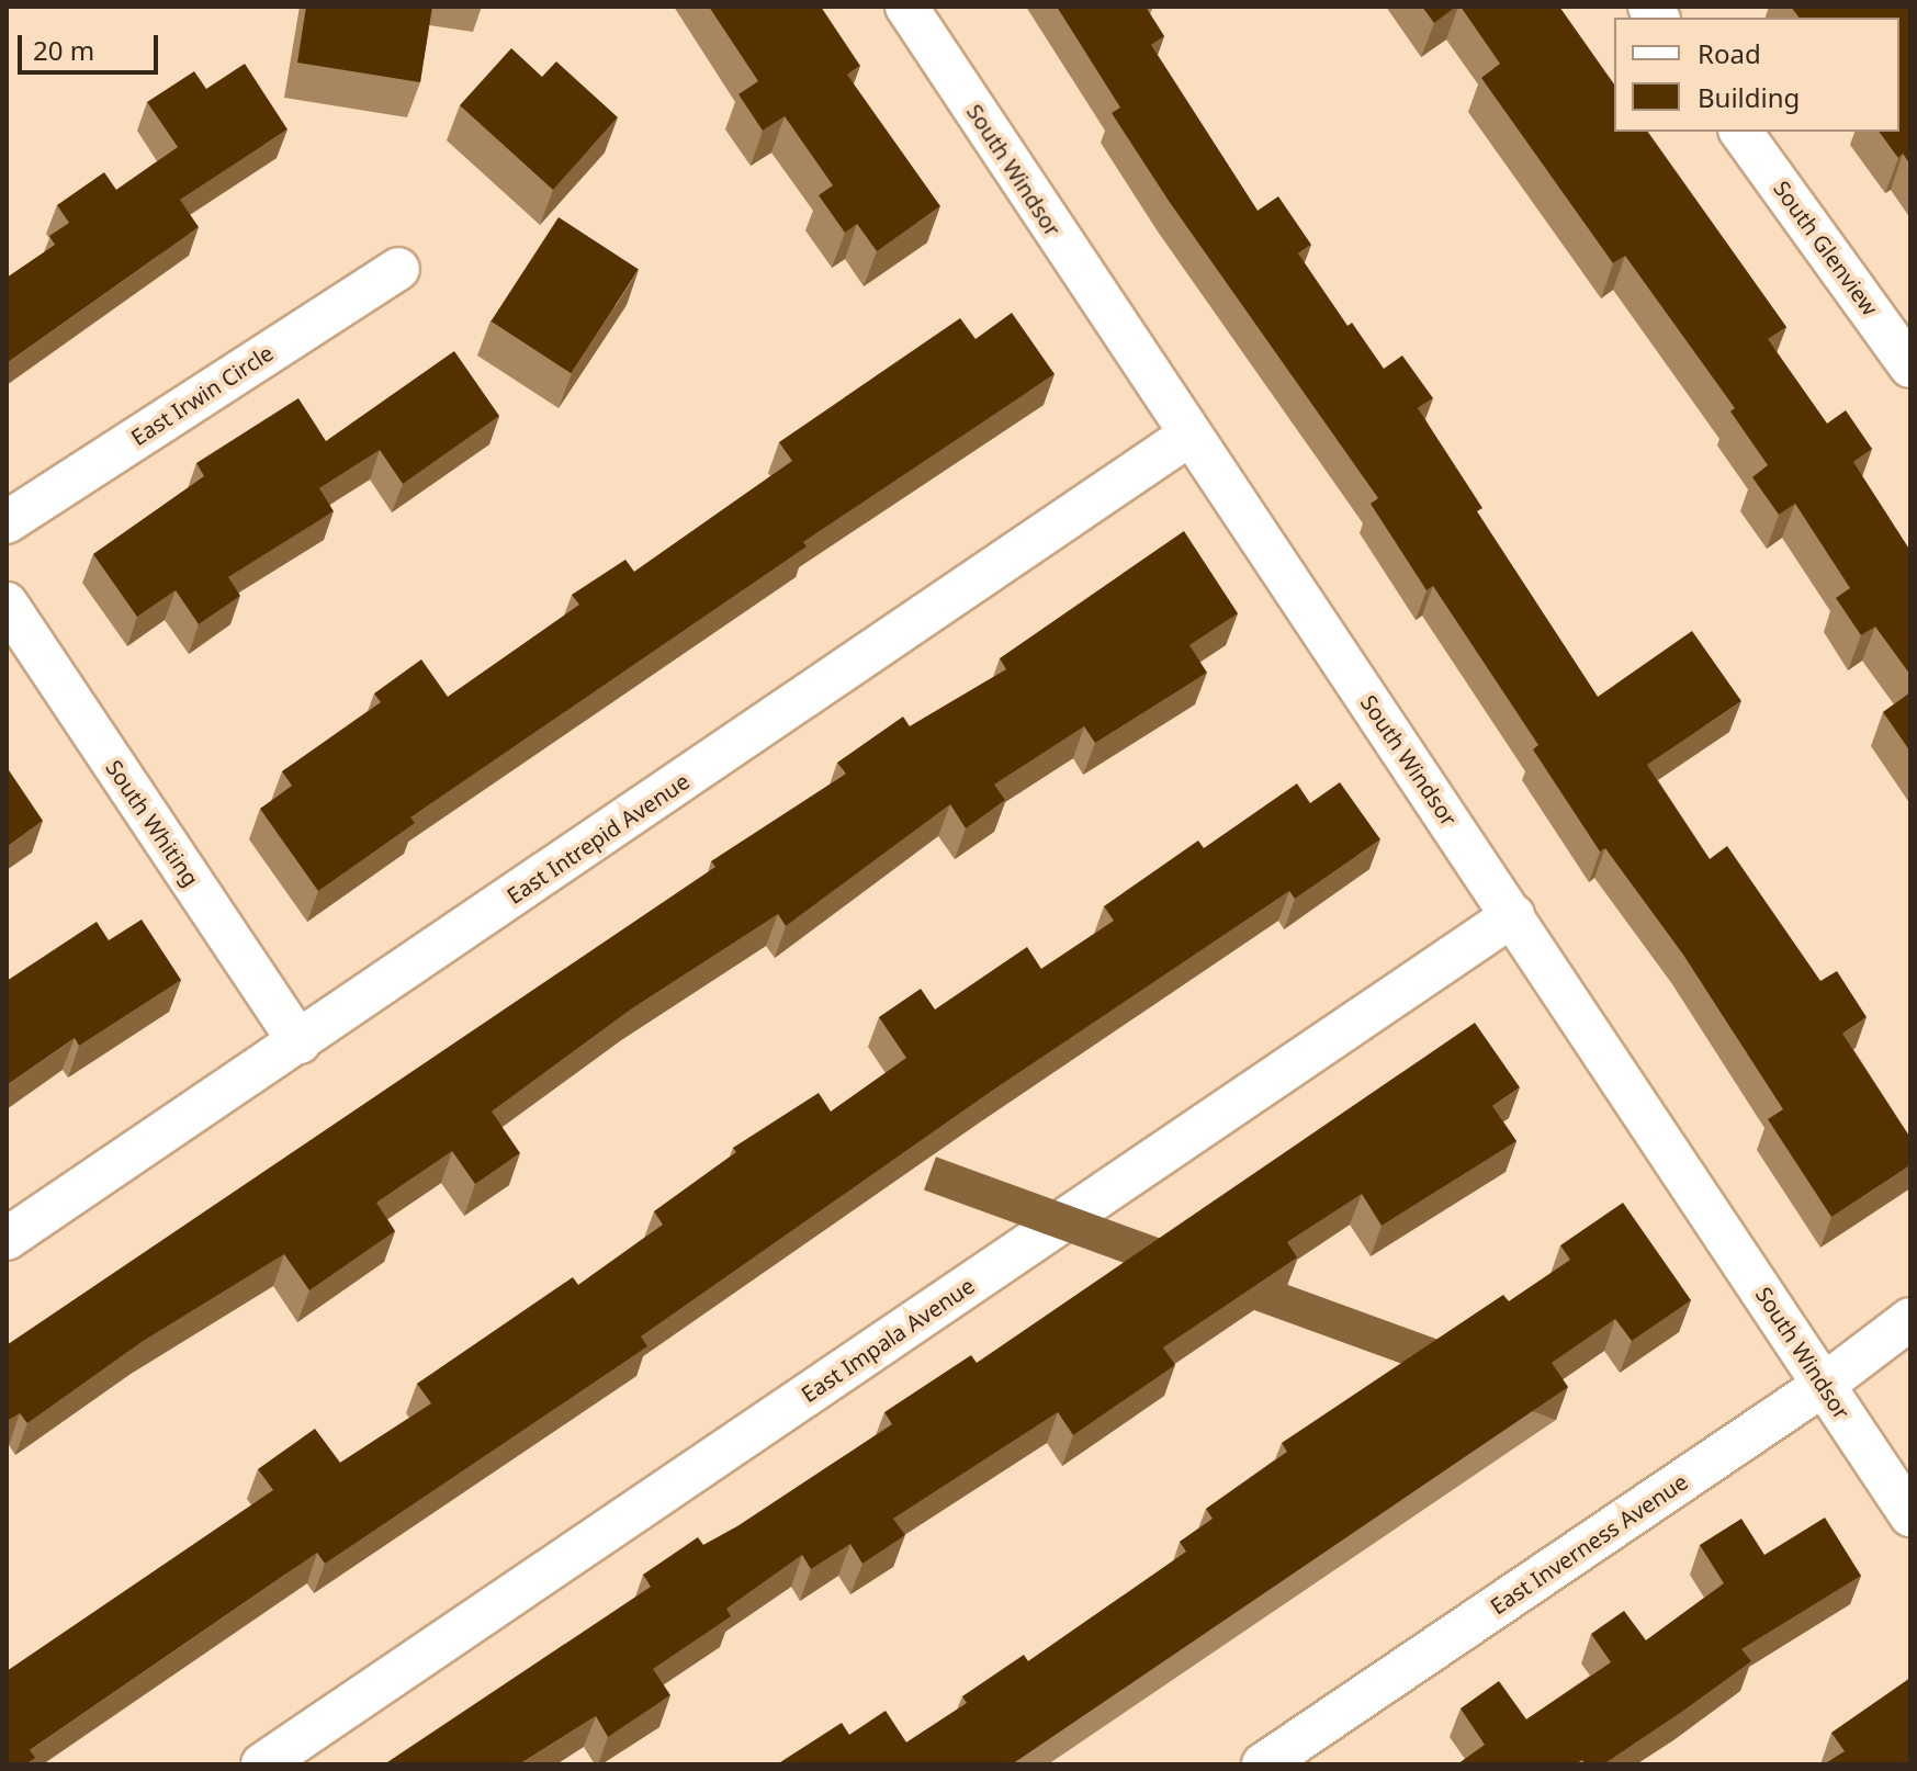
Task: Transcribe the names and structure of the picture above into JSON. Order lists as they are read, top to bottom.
{
  "streets": {
    "street": [
      "South Windsor",
      "South Glenview",
      "East Irwin Circle",
      "South Whiting",
      "East Intrepid Avenue",
      "East Impala Avenue",
      "East Inverness Avenue"
    ]
  },
  "crossings": [
    ["South Windsor", "East Intrepid Avenue"],
    ["South Windsor", "East Impala Avenue"],
    ["South Windsor", "East Inverness Avenue"],
    ["South Whiting", "East Intrepid Avenue"]
  ],
  "legend": ["Road", "Building"],
  "scale_bar": "20 m"
}
